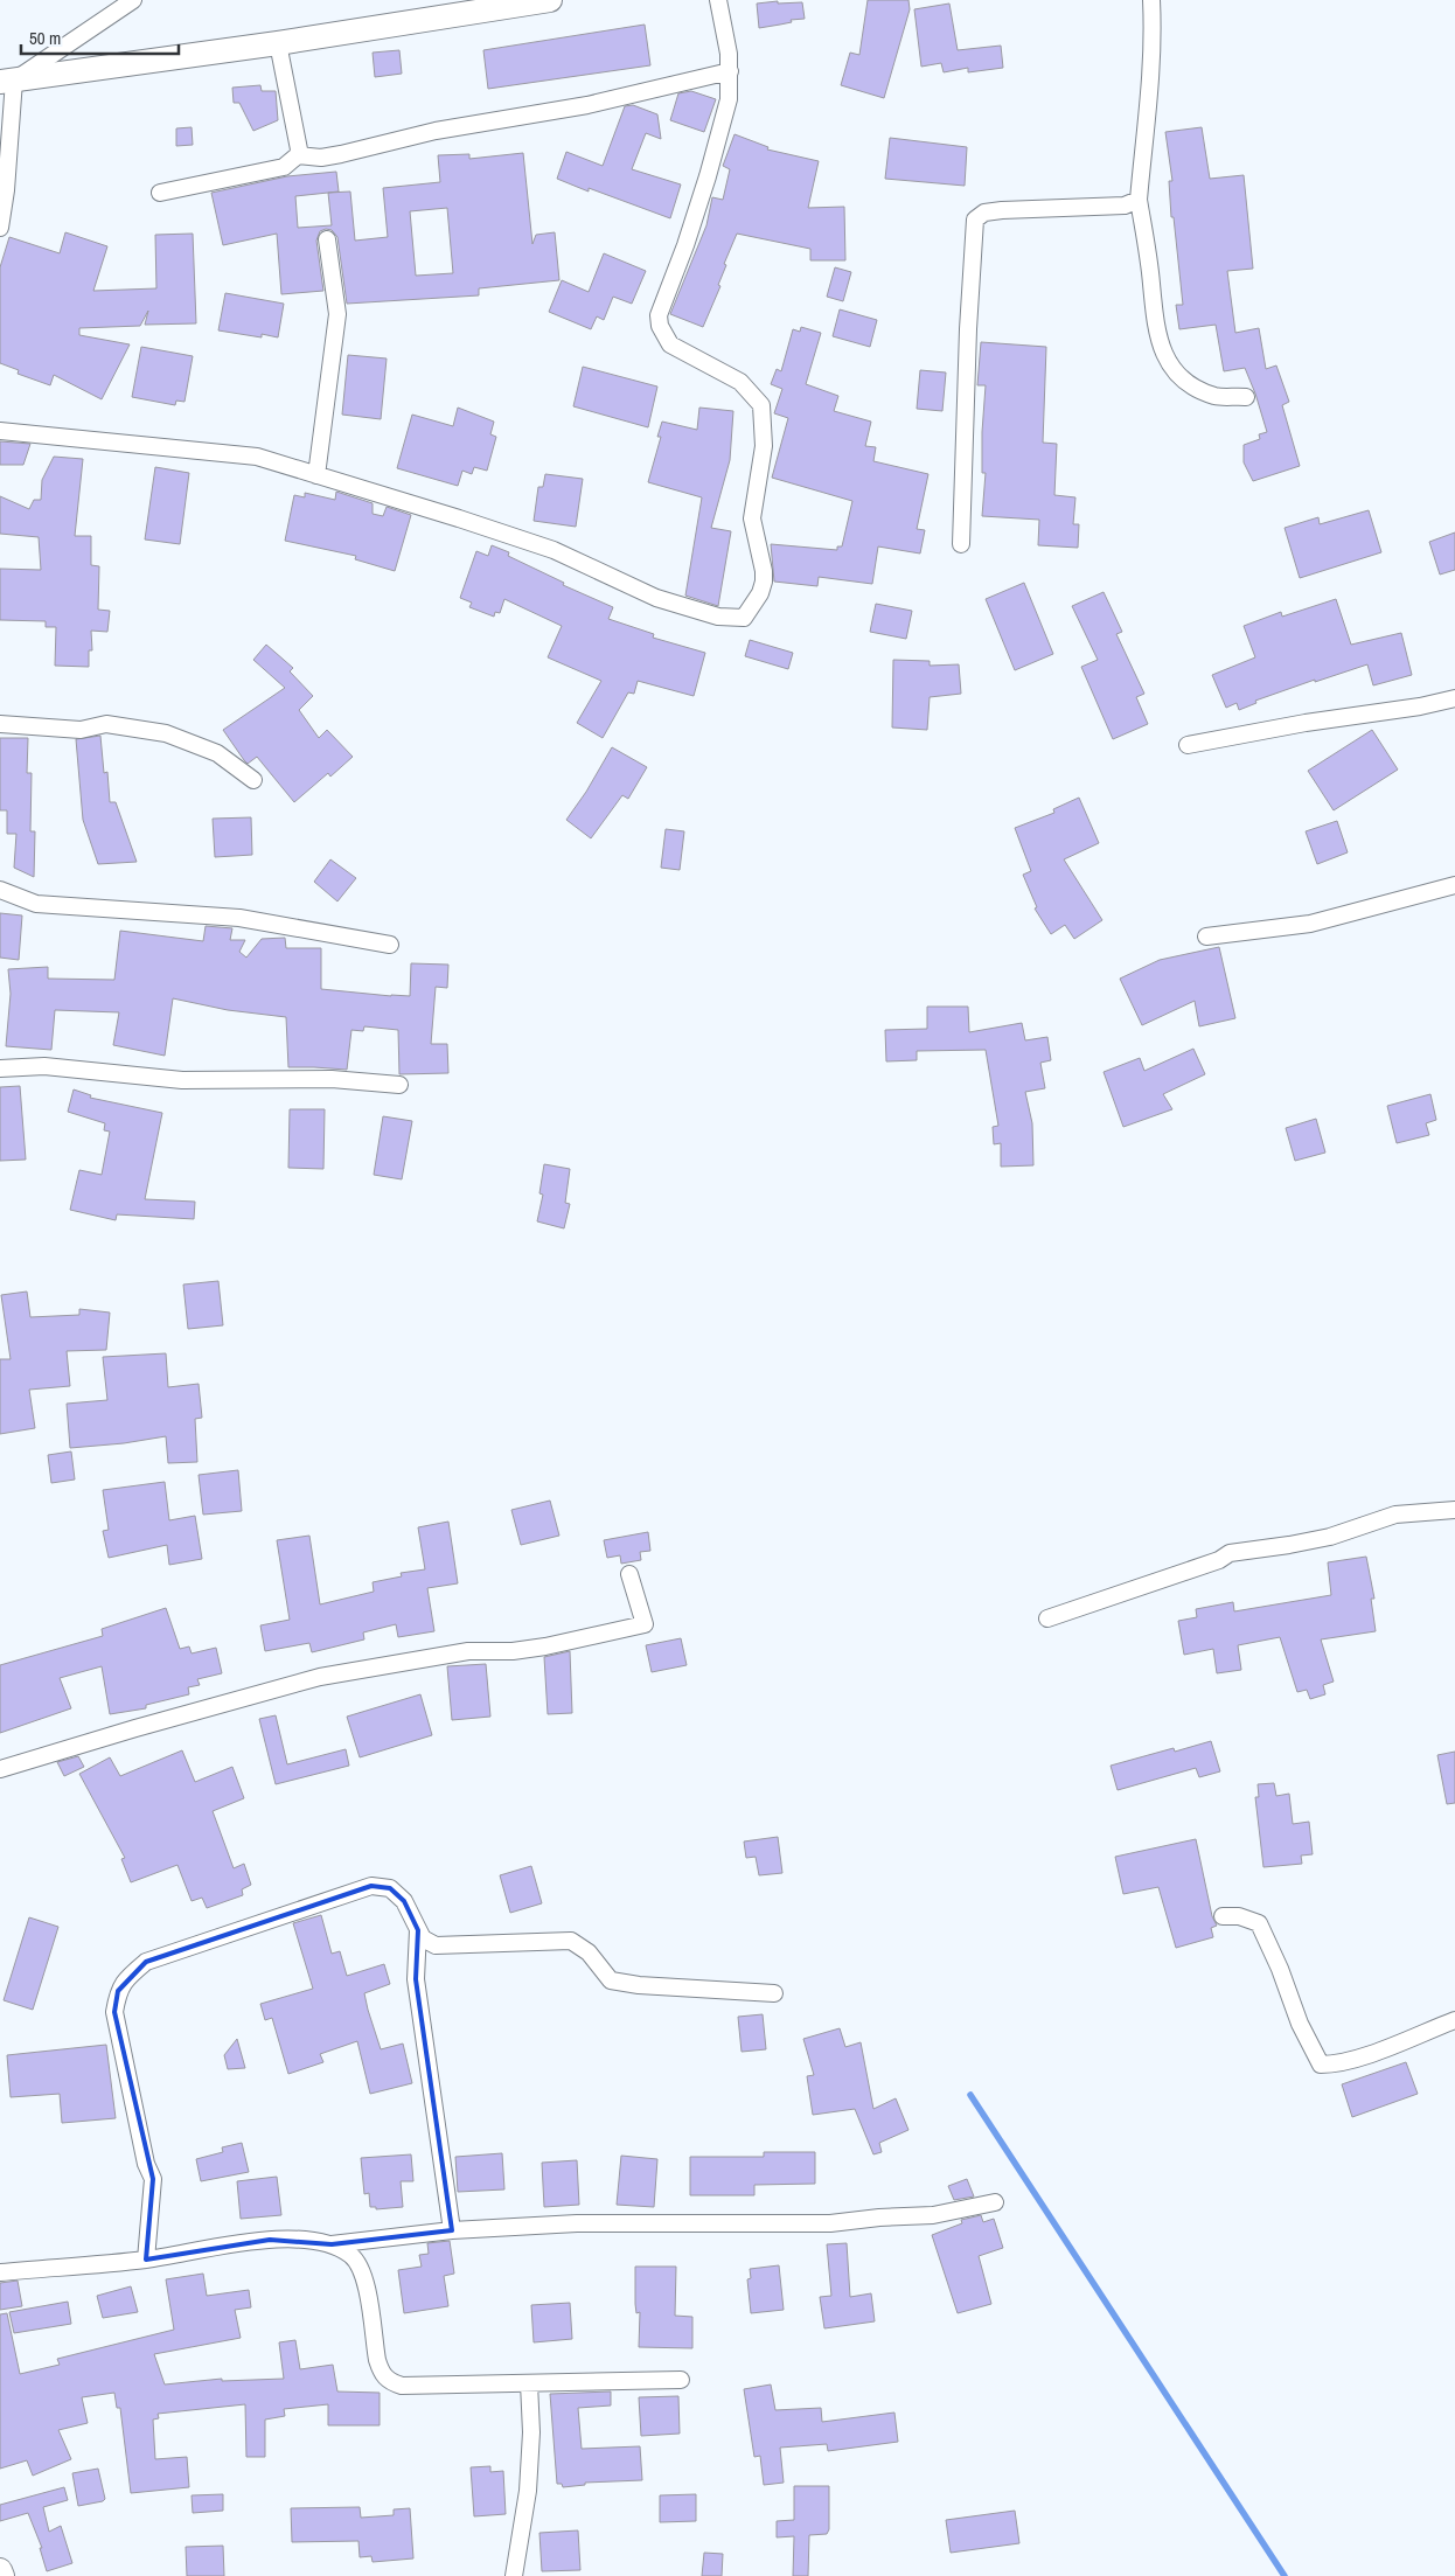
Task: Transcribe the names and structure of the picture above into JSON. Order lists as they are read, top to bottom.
{
  "scale_bar": "50 m"
}
